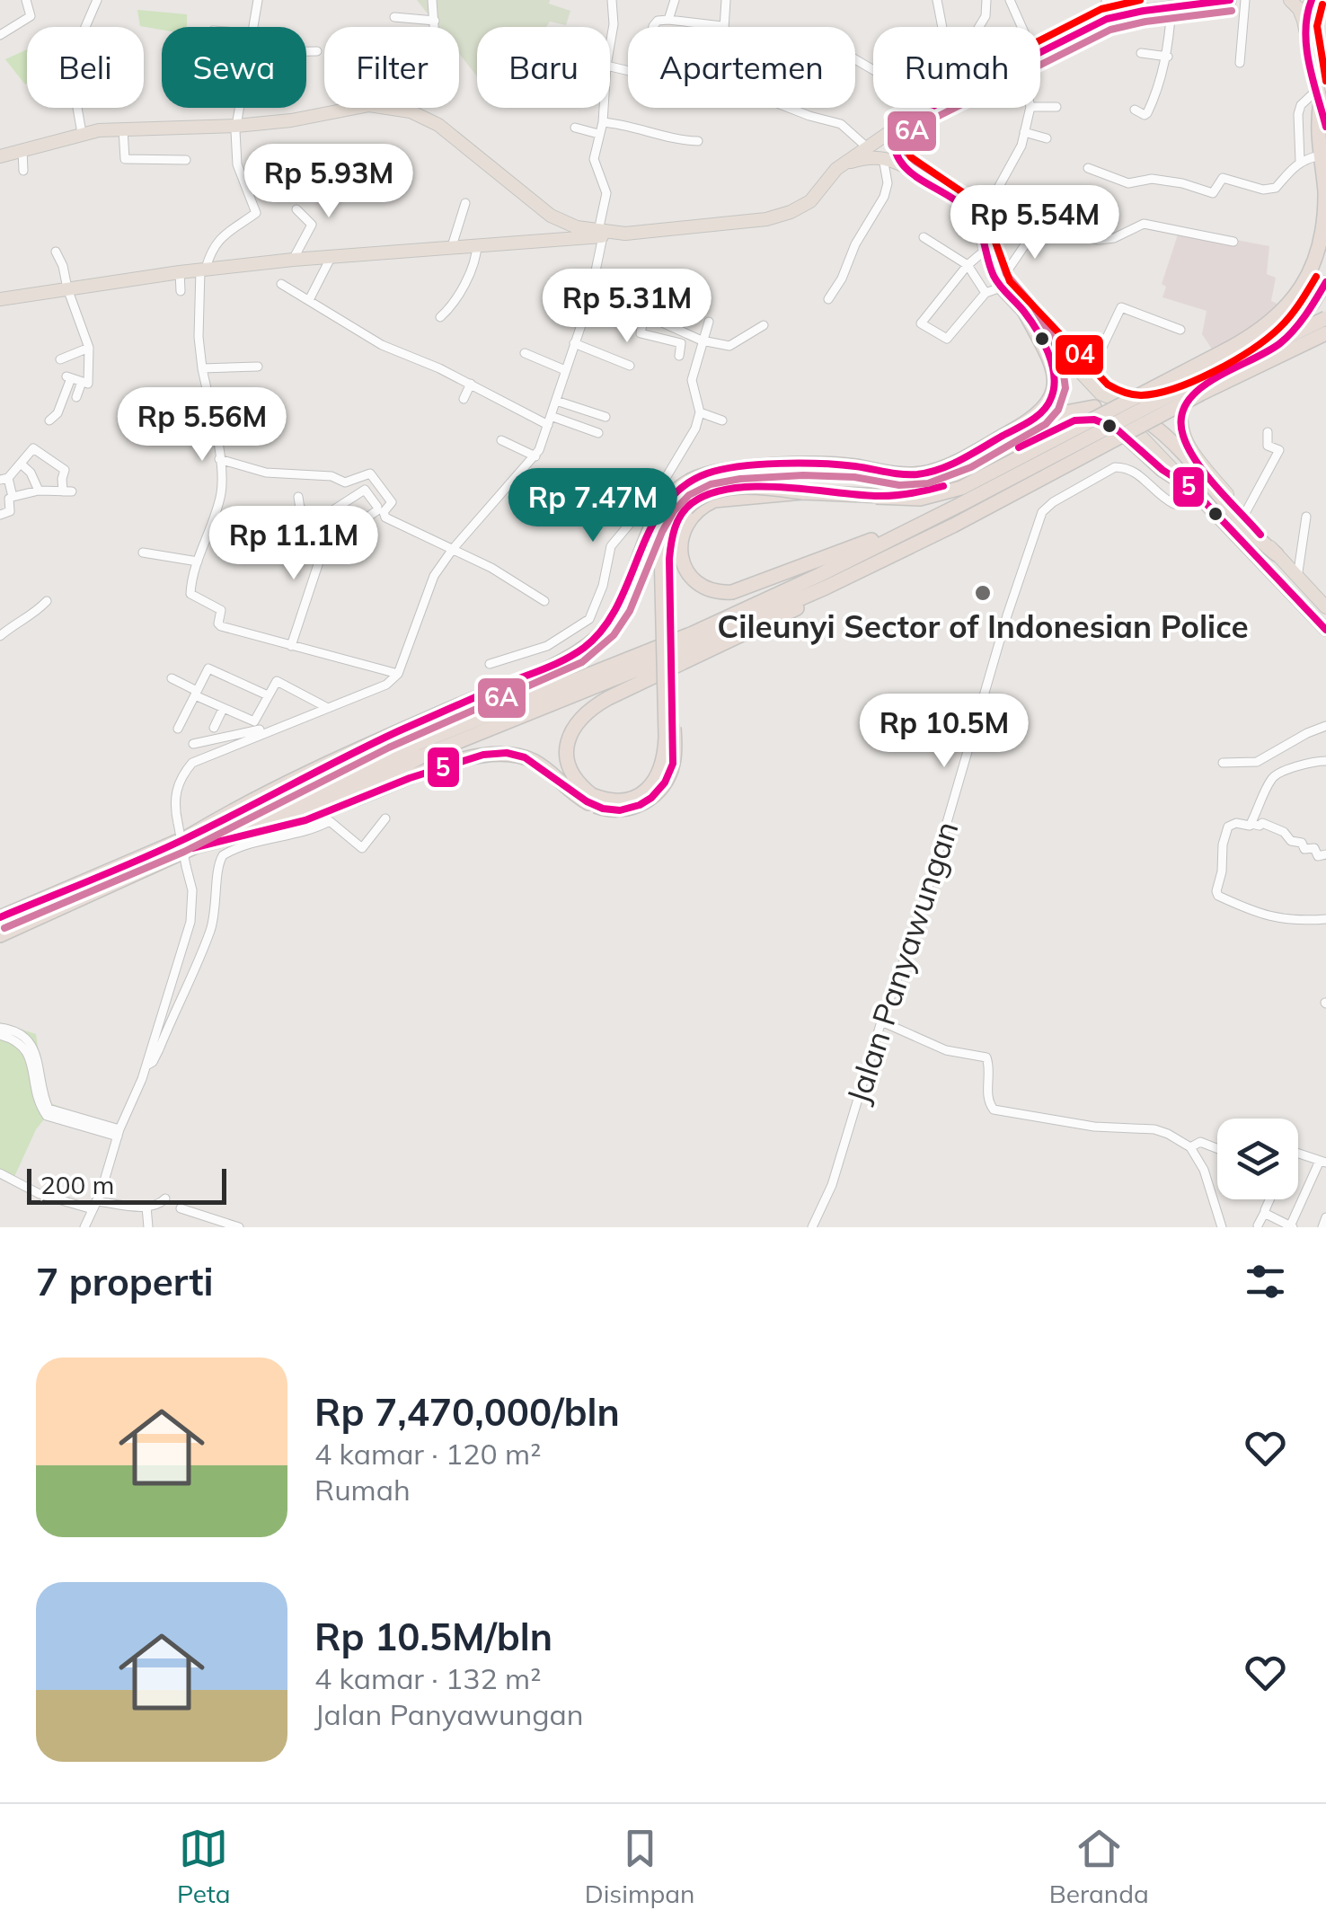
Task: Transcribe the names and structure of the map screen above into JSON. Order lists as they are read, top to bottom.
{
  "streets": {
    "street": ["Jalan Panyawungan"]
  },
  "places": ["Cileunyi Sector of Indonesian Police"],
  "lines": ["transit line 5", "transit line 04", "transit line 6A"],
  "scale_bar": "200 m",
  "page": {
    "chip": [
      "Beli",
      "Sewa",
      "Filter",
      "Baru",
      "Apartemen",
      "Rumah"
    ],
    "price": [
      "Rp 5.93M",
      "Rp 5.54M",
      "Rp 5.31M",
      "Rp 5.56M",
      "Rp 7.47M",
      "Rp 11.1M",
      "Rp 10.5M"
    ],
    "scale": "200 m",
    "heading": "7 properti",
    "list": [
      {
        "name": "Rp 7,470,000/bln",
        "note": "4 kamar · 120 m² · Rumah"
      },
      {
        "name": "Rp 10.5M/bln",
        "note": "4 kamar · 132 m² · Jalan Panyawungan"
      }
    ],
    "tabs": ["Peta", "Disimpan", "Beranda"]
  }
}
